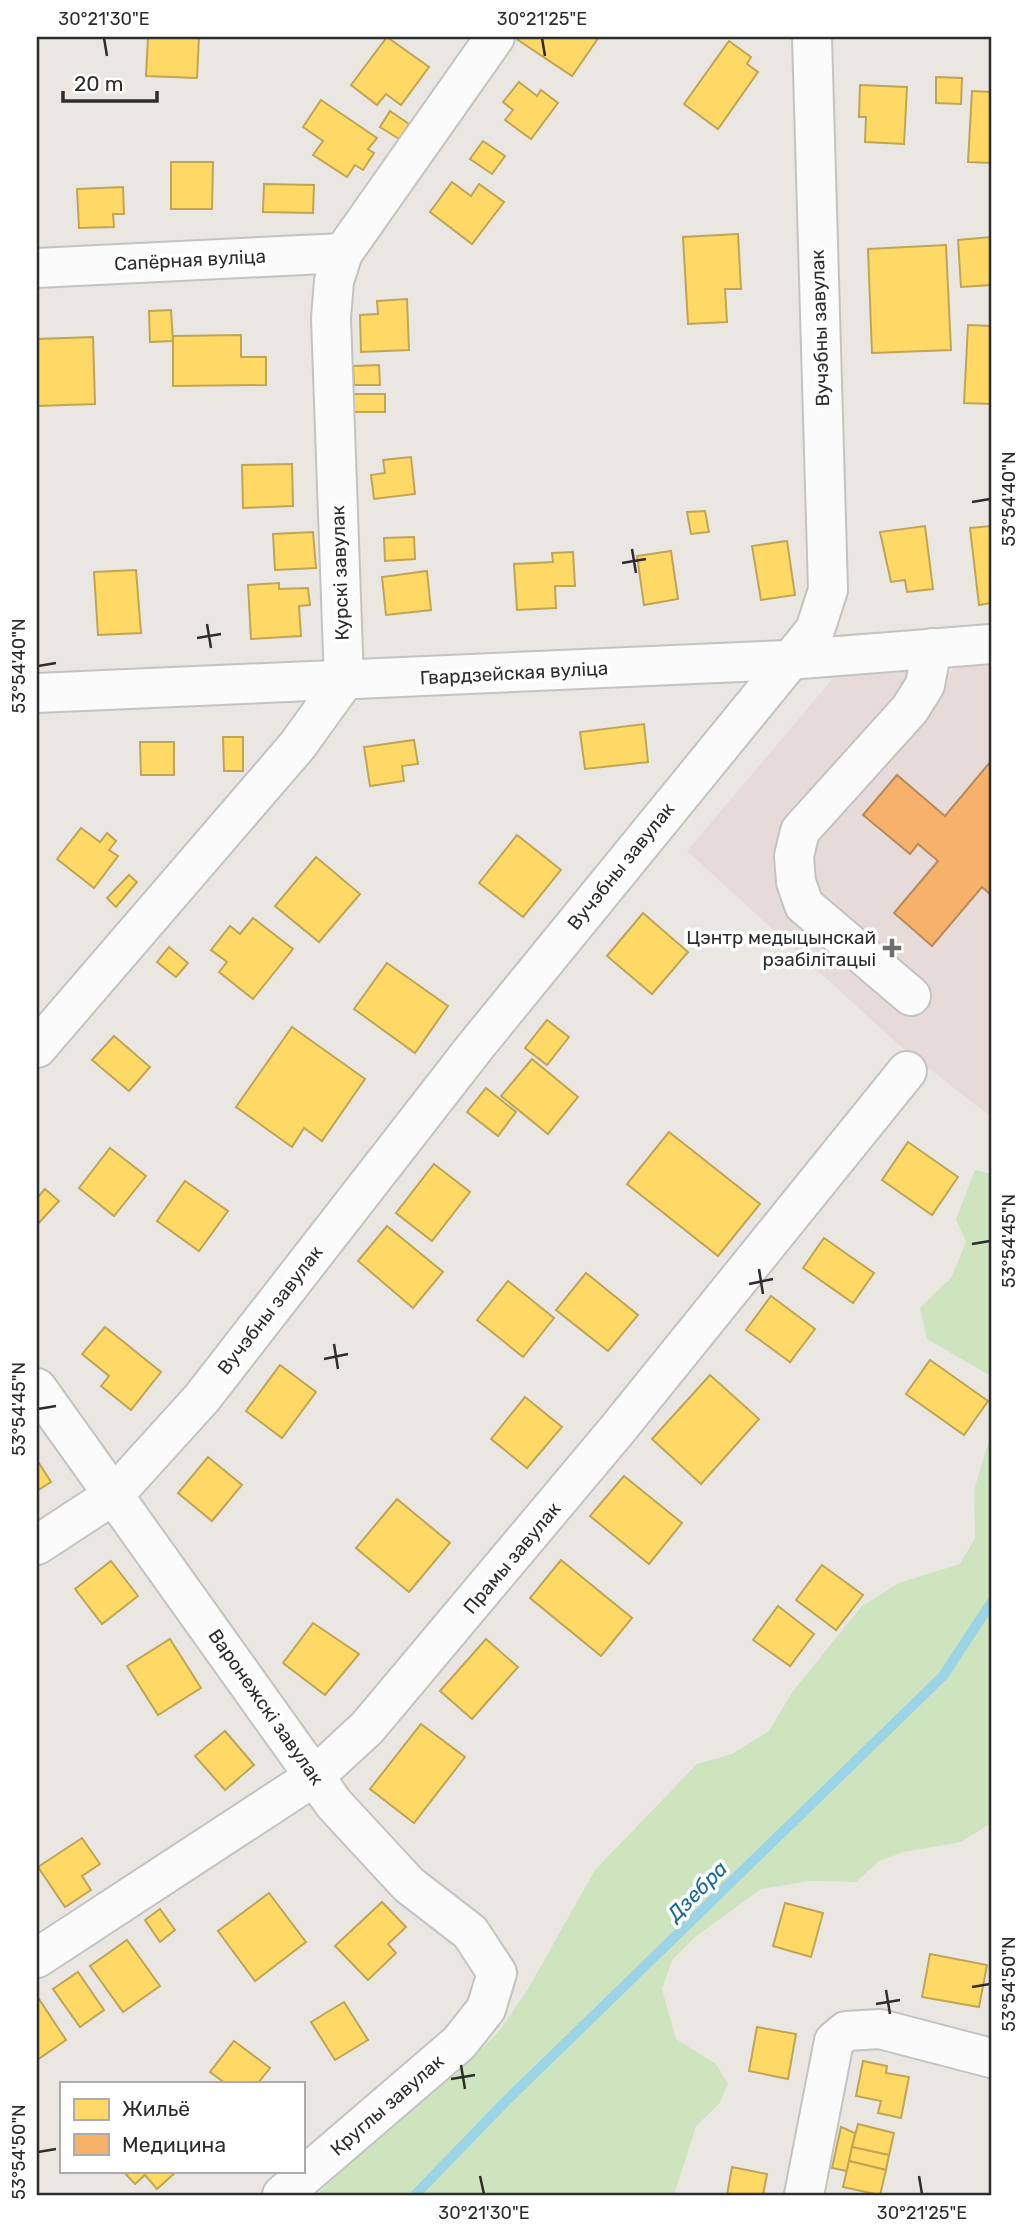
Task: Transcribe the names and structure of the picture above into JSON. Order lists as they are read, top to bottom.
{
  "streets": {
    "street": [
      "Сапёрная вуліца",
      "Вучэбны завулак",
      "Курскі завулак",
      "Гвардзейская вуліца",
      "Прамы завулак",
      "Варонежскі завулак",
      "Круглы завулак"
    ]
  },
  "crossings": [
    ["Сапёрная вуліца", "Курскі завулак"],
    ["Вучэбны завулак", "Гвардзейская вуліца"],
    ["Вучэбны завулак", "Варонежскі завулак"],
    ["Курскі завулак", "Гвардзейская вуліца"],
    ["Прамы завулак", "Варонежскі завулак"],
    ["Варонежскі завулак", "Круглы завулак"]
  ],
  "water": ["Дзебра"],
  "places": {
    "health": ["Цэнтр медыцынскай рэабілітацыі"]
  },
  "legend": ["Жильё", "Медицина"],
  "scale_bar": "20 m",
  "coordinates": [
    "30°21'30\"E",
    "30°21'25\"E",
    "53°54'40\"N",
    "53°54'45\"N",
    "53°54'50\"N"
  ]
}
